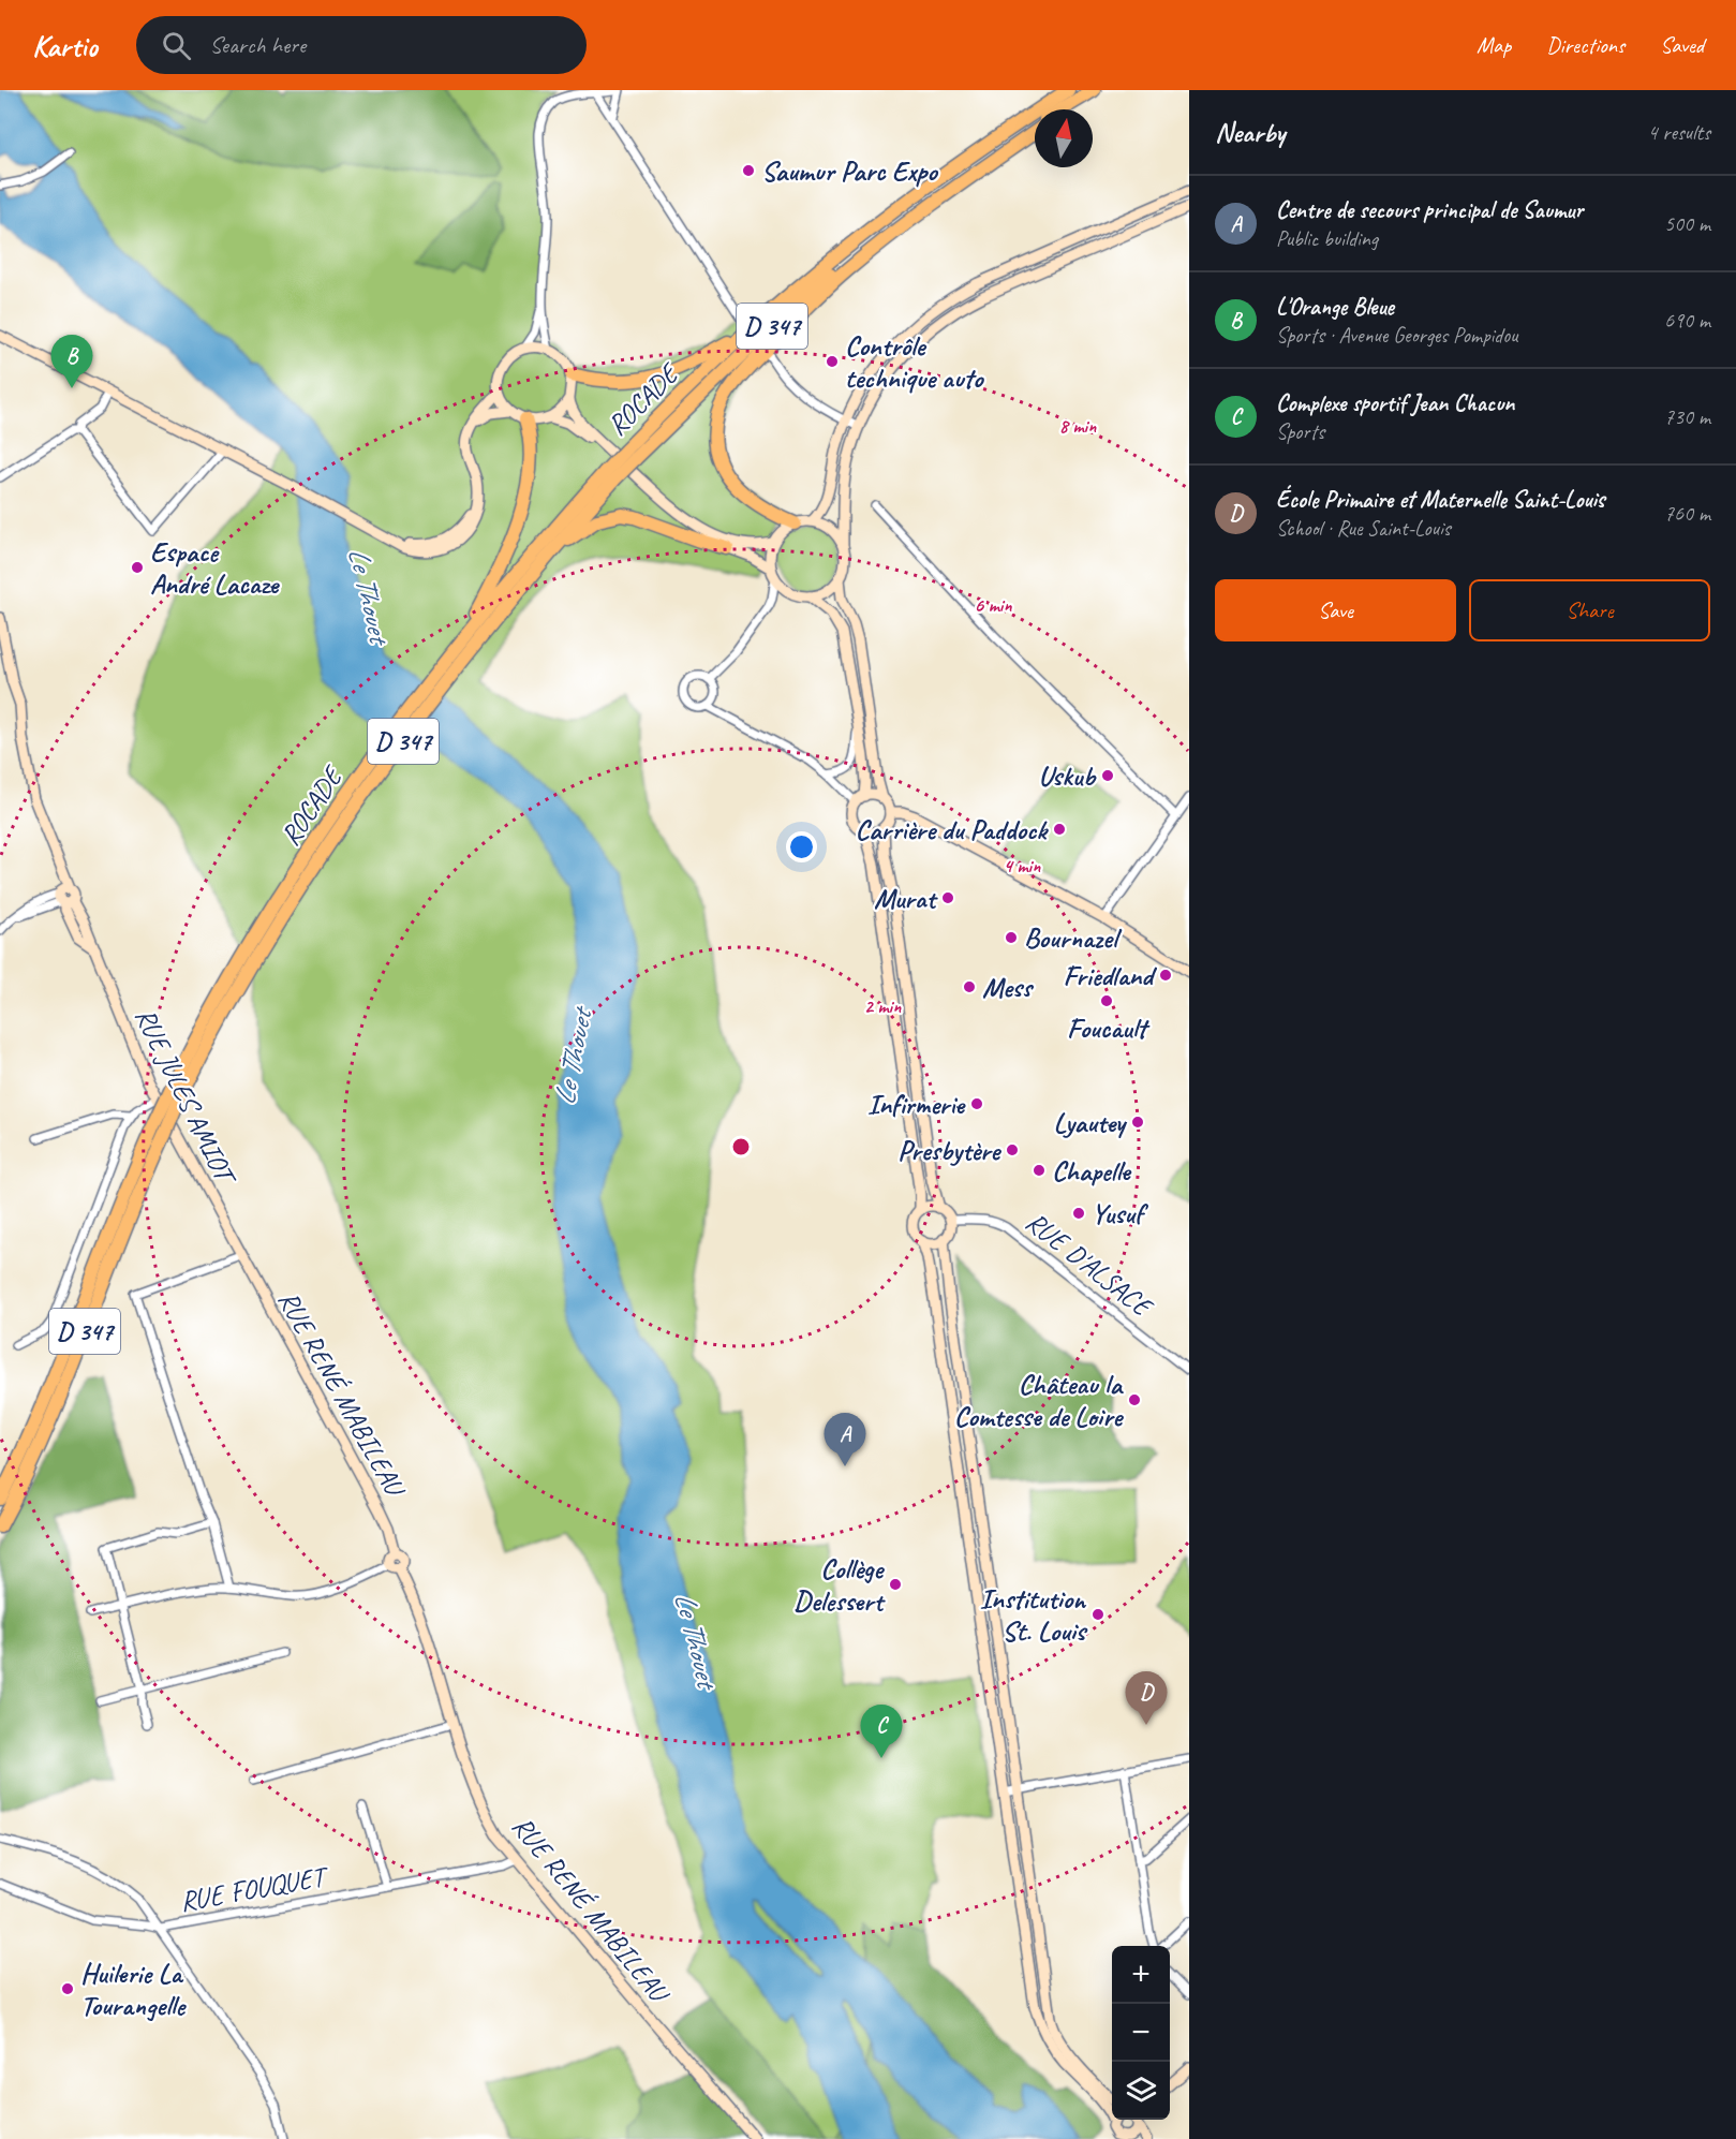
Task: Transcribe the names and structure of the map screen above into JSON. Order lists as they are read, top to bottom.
{
  "streets": {
    "highway": ["D 347", "ROCADE"],
    "main road": ["RUE JULES AMIOT", "RUE RENÉ MABILEAU"],
    "street": ["RUE D'ALSACE", "RUE FOUQUET"]
  },
  "crossings": [
    ["D 347", "ROCADE"],
    ["RUE JULES AMIOT", "RUE RENÉ MABILEAU"],
    ["RUE RENÉ MABILEAU", "RUE FOUQUET"]
  ],
  "water": ["Le Thouet"],
  "places": [
    "Saumur Parc Expo",
    "Contrôle technique auto",
    "Espace André Lacaze",
    "Uskub",
    "Carrière du Paddock",
    "Murat",
    "Bournazel",
    "Friedland",
    "Mess",
    "Foucault",
    "Infirmerie",
    "Lyautey",
    "Presbytère",
    "Chapelle",
    "Yusuf",
    "Château la Comtesse de Loire",
    "Collège Delessert",
    "Institution St. Louis",
    "Huilerie La Tourangelle"
  ],
  "north": "top",
  "page": {
    "header": "Kartio",
    "search": "Search here",
    "nav": ["Map", "Directions", "Saved"],
    "heading": ["Nearby", "4 results"],
    "list": [
      {
        "mark": "A",
        "name": "Centre de secours principal de Saumur",
        "note": "Public building",
        "value": "500 m"
      },
      {
        "mark": "B",
        "name": "L'Orange Bleue",
        "note": "Sports · Avenue Georges Pompidou",
        "value": "690 m"
      },
      {
        "mark": "C",
        "name": "Complexe sportif Jean Chacun",
        "note": "Sports",
        "value": "730 m"
      },
      {
        "mark": "D",
        "name": "École Primaire et Maternelle Saint-Louis",
        "note": "School · Rue Saint-Louis",
        "value": "760 m"
      }
    ],
    "pins": [
      "B",
      "A",
      "D",
      "C"
    ],
    "buttons": ["Save", "Share"],
    "map_buttons": ["+", "−"]
  },
  "rings": [
    "8 min",
    "6 min",
    "4 min",
    "2 min"
  ]
}
